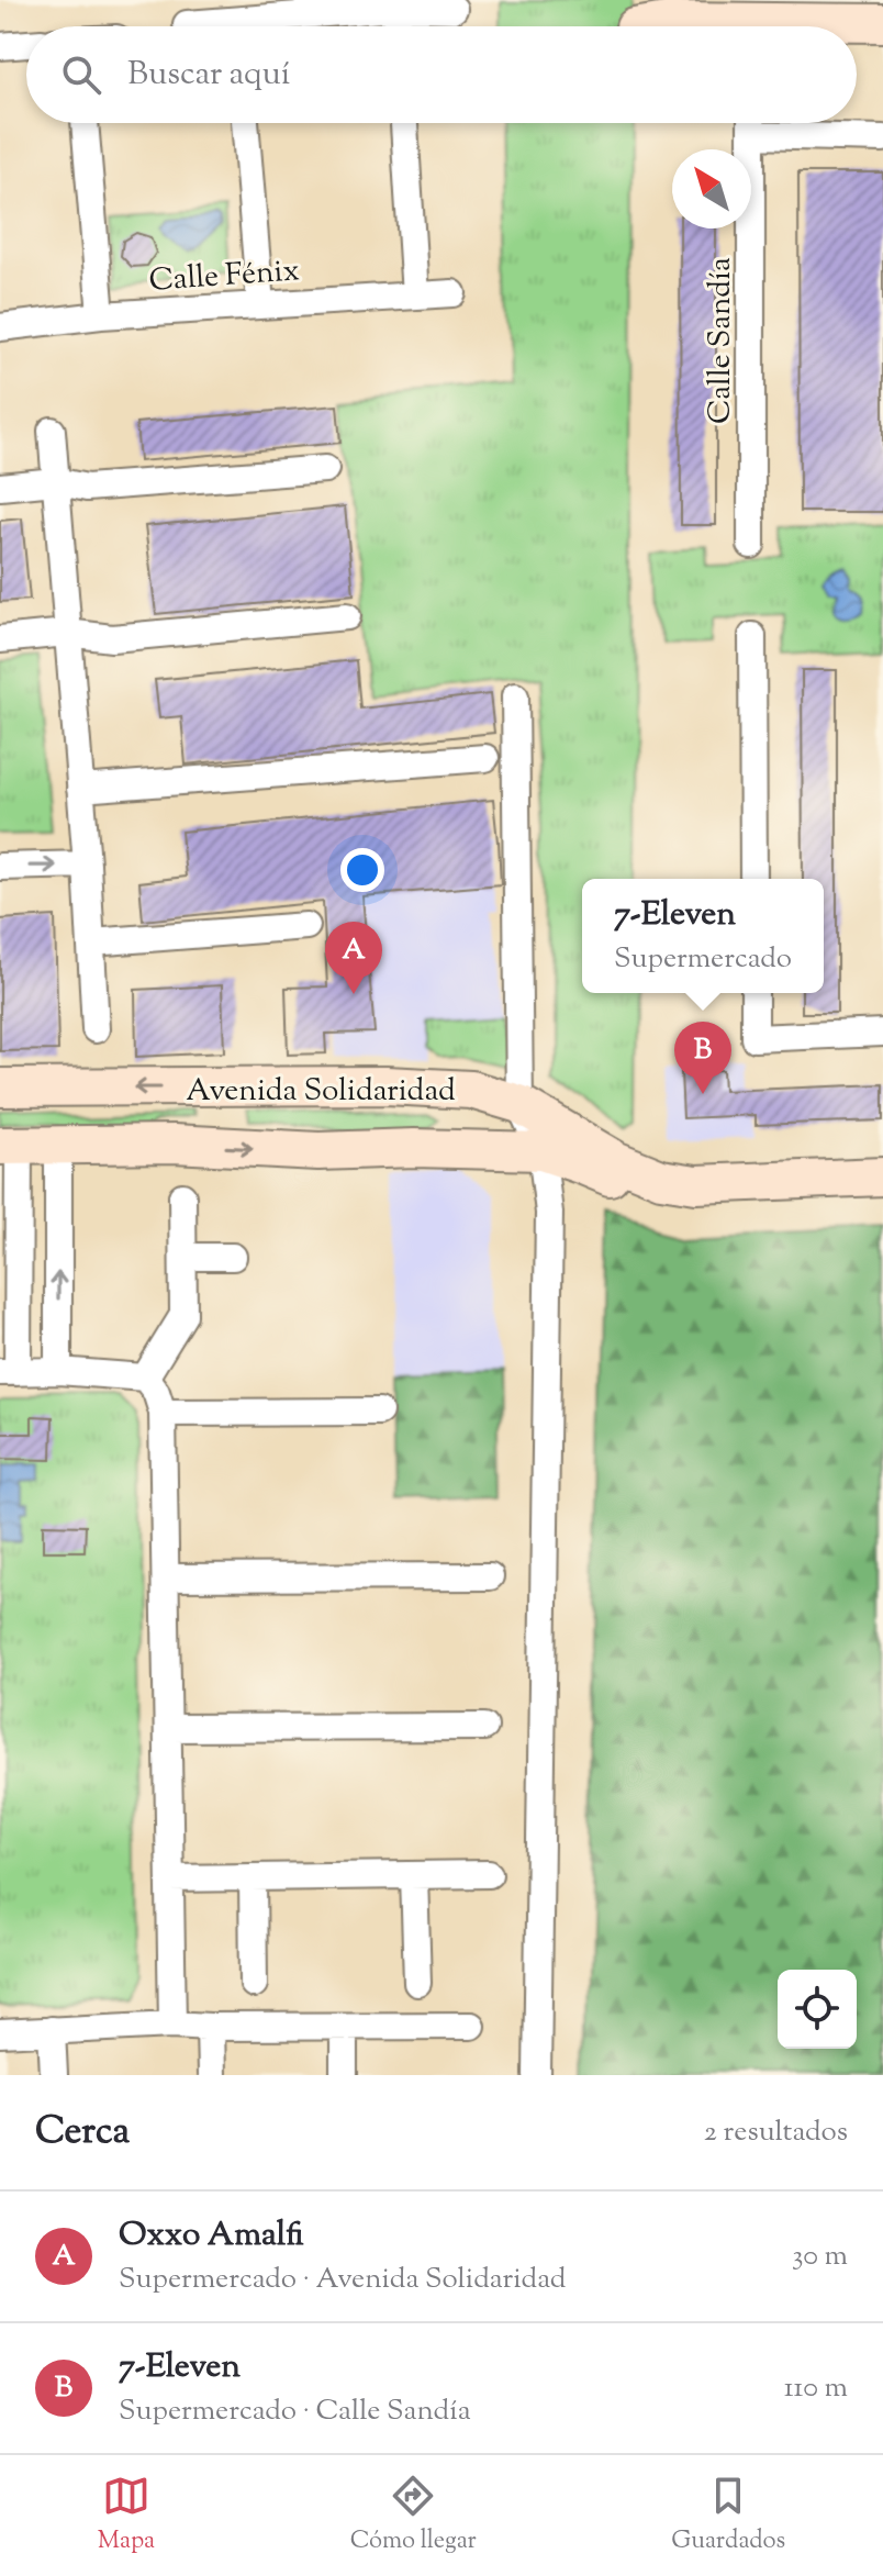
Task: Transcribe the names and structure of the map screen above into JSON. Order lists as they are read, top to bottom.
{
  "streets": {
    "main road": ["Avenida Solidaridad"],
    "street": ["Calle Fénix", "Calle Sandía"]
  },
  "north": "top left",
  "page": {
    "search": "Buscar aquí",
    "popup": ["7-Eleven", "Supermercado"],
    "pins": ["A", "B"],
    "heading": ["Cerca", "2 resultados"],
    "list": [
      {
        "mark": "A",
        "name": "Oxxo Amalfi",
        "note": "Supermercado · Avenida Solidaridad",
        "value": "30 m"
      },
      {
        "mark": "B",
        "name": "7-Eleven",
        "note": "Supermercado · Calle Sandía",
        "value": "110 m"
      }
    ],
    "nav": ["Mapa", "Cómo llegar", "Guardados"]
  }
}
